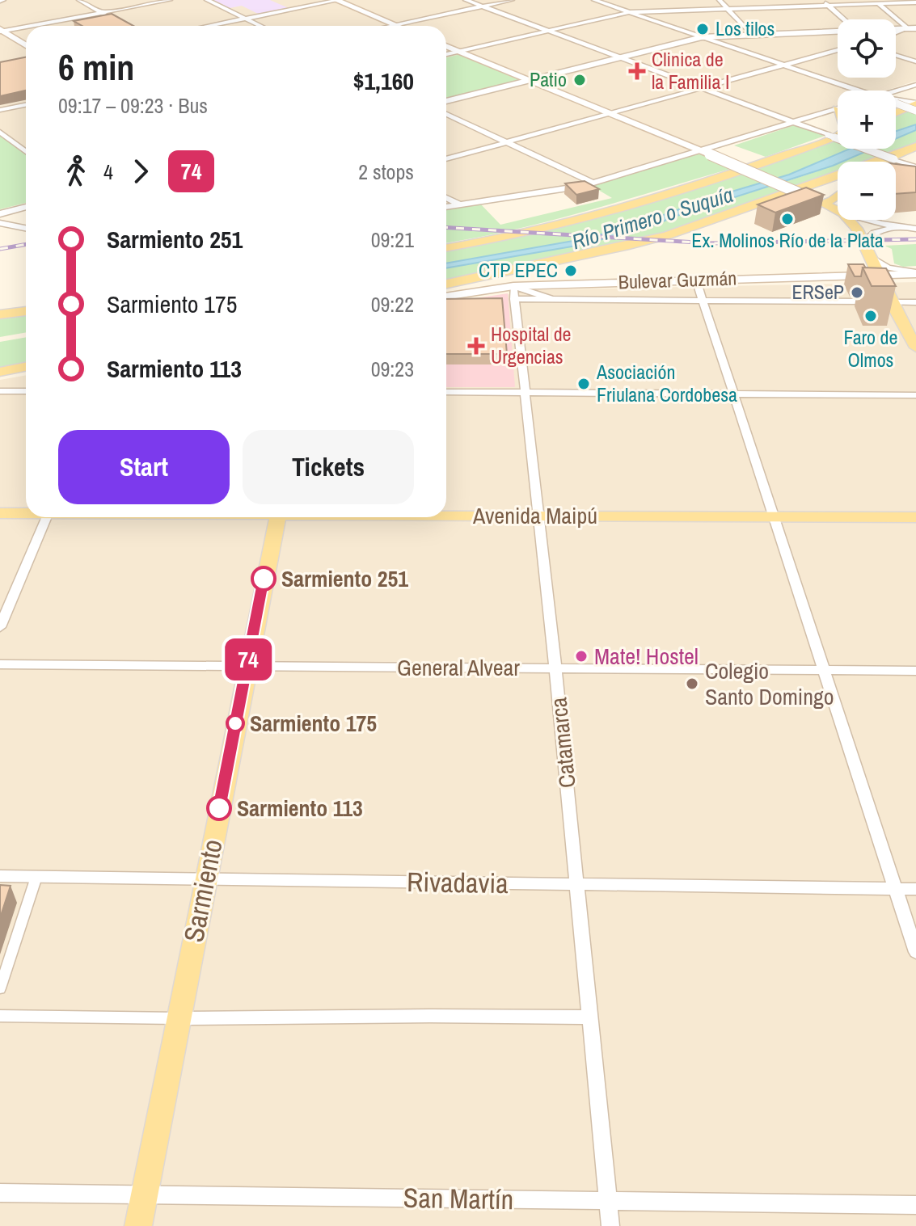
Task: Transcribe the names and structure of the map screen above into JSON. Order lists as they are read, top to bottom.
{
  "streets": {
    "main road": ["Bulevar Guzmán", "Avenida Maipú", "Sarmiento"],
    "street": [
      "General Alvear",
      "Catamarca",
      "Rivadavia",
      "San Martín"
    ]
  },
  "crossings": [
    ["Bulevar Guzmán", "Catamarca"],
    ["Avenida Maipú", "Catamarca"],
    ["General Alvear", "Catamarca"],
    ["General Alvear", "Sarmiento"],
    ["Catamarca", "Rivadavia"],
    ["Catamarca", "San Martín"],
    ["Rivadavia", "Sarmiento"],
    ["Sarmiento", "San Martín"]
  ],
  "water": ["Río Primero o Suquía"],
  "places": {
    "other": [
      "Los tilos",
      "Patio",
      "Ex. Molinos Río de la Plata",
      "CTP EPEC",
      "ERSeP",
      "Faro de Olmos",
      "Asociación Friulana Cordobesa",
      "Sarmiento 251",
      "Mate! Hostel",
      "Colegio Santo Domingo",
      "Sarmiento 175",
      "Sarmiento 113"
    ],
    "health": ["Clinica de la Familia I", "Hospital de Urgencias"]
  },
  "lines": ["bus line 74"],
  "page": {
    "on_map": "74",
    "map_buttons": ["+", "−"],
    "heading": ["6 min", "09:17 – 09:23 · Bus", "$1,160"],
    "legs": ["4", "74", "2 stops"],
    "list": [
      {
        "name": "Sarmiento 251",
        "value": "09:21"
      },
      {
        "name": "Sarmiento 175",
        "value": "09:22"
      },
      {
        "name": "Sarmiento 113",
        "value": "09:23"
      }
    ],
    "buttons": ["Start", "Tickets"]
  }
}
